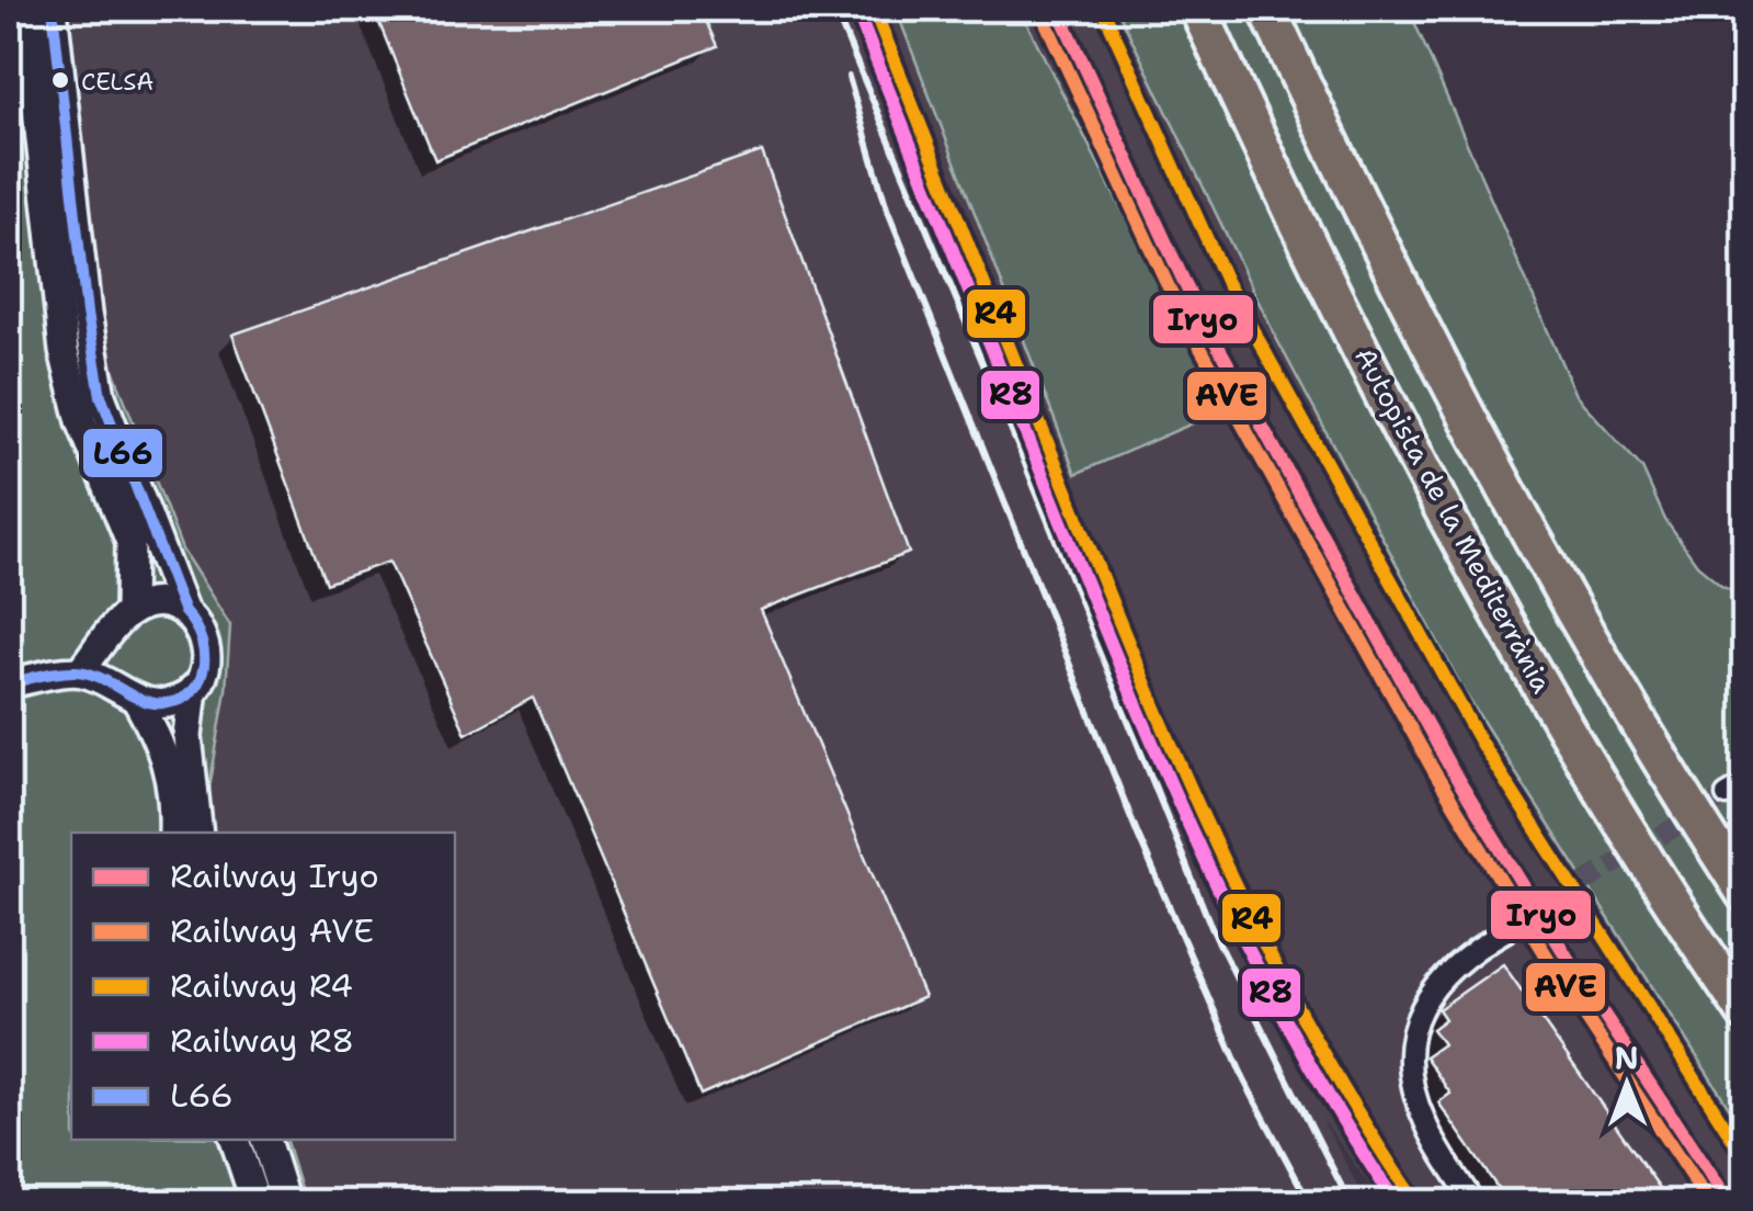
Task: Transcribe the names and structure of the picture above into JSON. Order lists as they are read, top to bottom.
{
  "streets": {
    "highway": ["Autopista de la Mediterrània"]
  },
  "places": ["CELSA"],
  "lines": [
    "rail line Iryo",
    "rail line R4",
    "transit line L66",
    "rail line AVE",
    "rail line R8"
  ],
  "legend": [
    "Railway Iryo",
    "Railway AVE",
    "Railway R4",
    "Railway R8",
    "L66"
  ],
  "north": "top"
}
